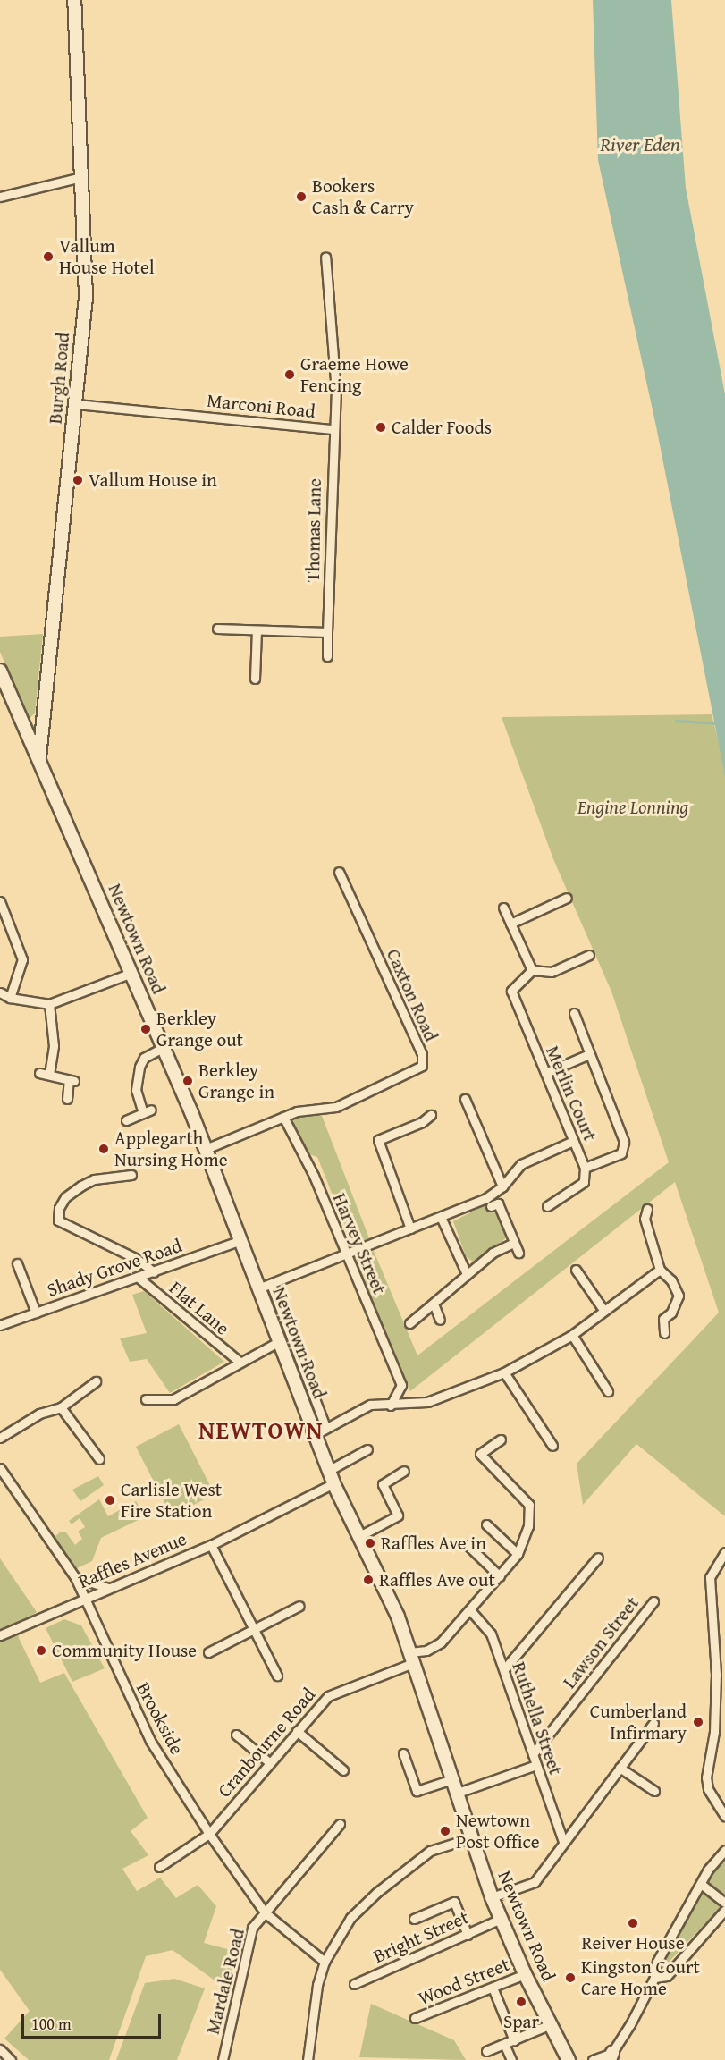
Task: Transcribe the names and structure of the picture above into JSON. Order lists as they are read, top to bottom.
{
  "streets": {
    "main road": ["Burgh Road", "Newtown Road"],
    "street": [
      "Marconi Road",
      "Thomas Lane",
      "Caxton Road",
      "Merlin Court",
      "Harvey Street",
      "Shady Grove Road",
      "Flat Lane",
      "Raffles Avenue",
      "Lawson Street",
      "Brookside",
      "Ruthella Street",
      "Cranbourne Road",
      "Bright Street",
      "Mardale Road",
      "Wood Street"
    ]
  },
  "crossings": [
    ["Burgh Road", "Marconi Road"],
    ["Burgh Road", "Newtown Road"],
    ["Marconi Road", "Thomas Lane"],
    ["Newtown Road", "Caxton Road"],
    ["Newtown Road", "Shady Grove Road"],
    ["Newtown Road", "Raffles Avenue"],
    ["Newtown Road", "Cranbourne Road"],
    ["Newtown Road", "Bright Street"],
    ["Newtown Road", "Wood Street"],
    ["Caxton Road", "Harvey Street"],
    ["Shady Grove Road", "Flat Lane"],
    ["Raffles Avenue", "Brookside"],
    ["Lawson Street", "Ruthella Street"],
    ["Brookside", "Cranbourne Road"],
    ["Brookside", "Mardale Road"],
    ["Ruthella Street", "Cranbourne Road"]
  ],
  "districts": ["NEWTOWN"],
  "water": ["River Eden"],
  "parks": ["Engine Lonning"],
  "places": [
    "Bookers Cash & Carry",
    "Vallum House Hotel",
    "Graeme Howe Fencing",
    "Calder Foods",
    "Vallum House in",
    "Berkley Grange out",
    "Berkley Grange in",
    "Applegarth Nursing Home",
    "Carlisle West Fire Station",
    "Raffles Ave in",
    "Raffles Ave out",
    "Community House",
    "Cumberland Infirmary",
    "Newtown Post Office",
    "Reiver House",
    "Kingston Court Care Home",
    "Spar"
  ],
  "scale_bar": "100 m"
}
